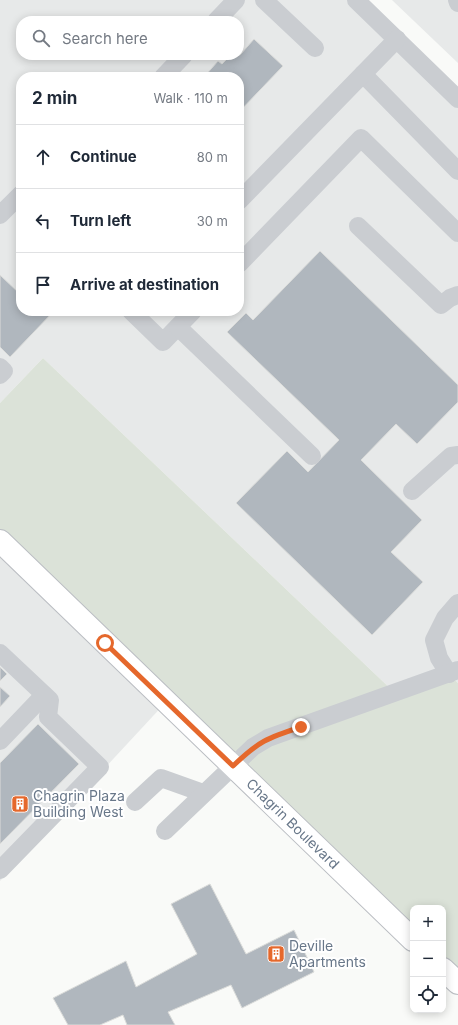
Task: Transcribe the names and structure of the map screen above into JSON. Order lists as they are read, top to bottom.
{
  "streets": {
    "main road": ["Chagrin Boulevard"]
  },
  "places": {
    "building": ["Chagrin Plaza Building West", "Deville Apartments"]
  },
  "page": {
    "search": "Search here",
    "heading": ["2 min", "Walk · 110 m"],
    "list": [
      ["Continue", "80 m"],
      ["Turn left", "30 m"],
      "Arrive at destination"
    ],
    "map_buttons": ["+", "−"]
  }
}
